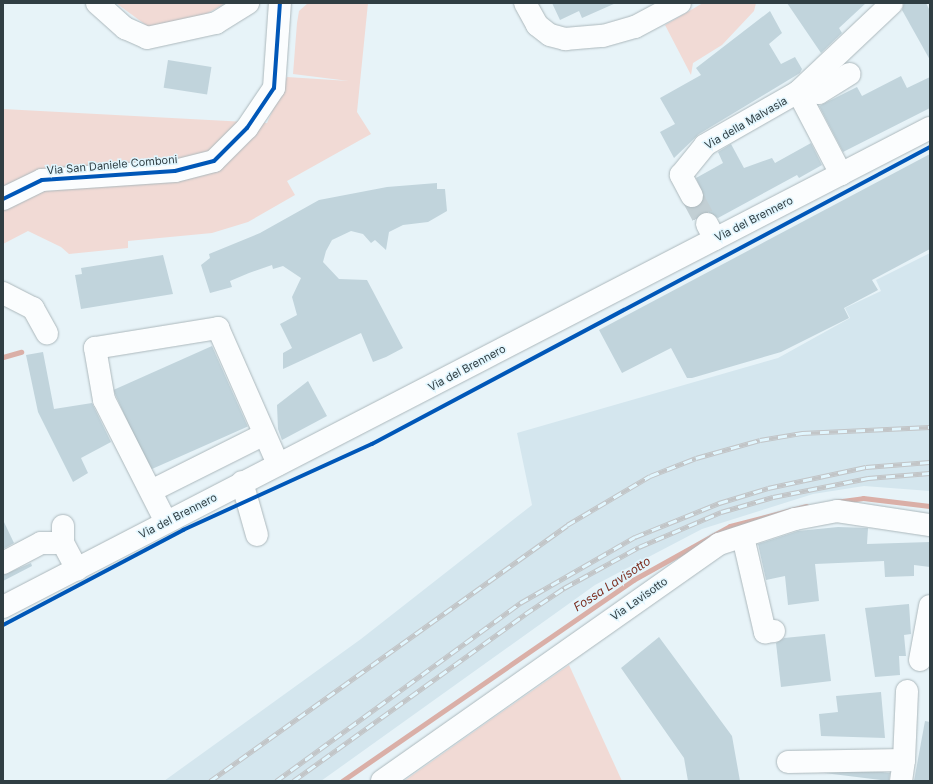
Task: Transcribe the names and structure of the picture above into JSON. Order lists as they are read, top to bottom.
{
  "streets": {
    "street": [
      "Via della Malvasia",
      "Via San Daniele Comboni",
      "Via del Brennero",
      "Via Lavisotto"
    ]
  },
  "crossings": [
    ["Via della Malvasia", "Via del Brennero"]
  ],
  "water": ["Fossa Lavisotto"]
}
